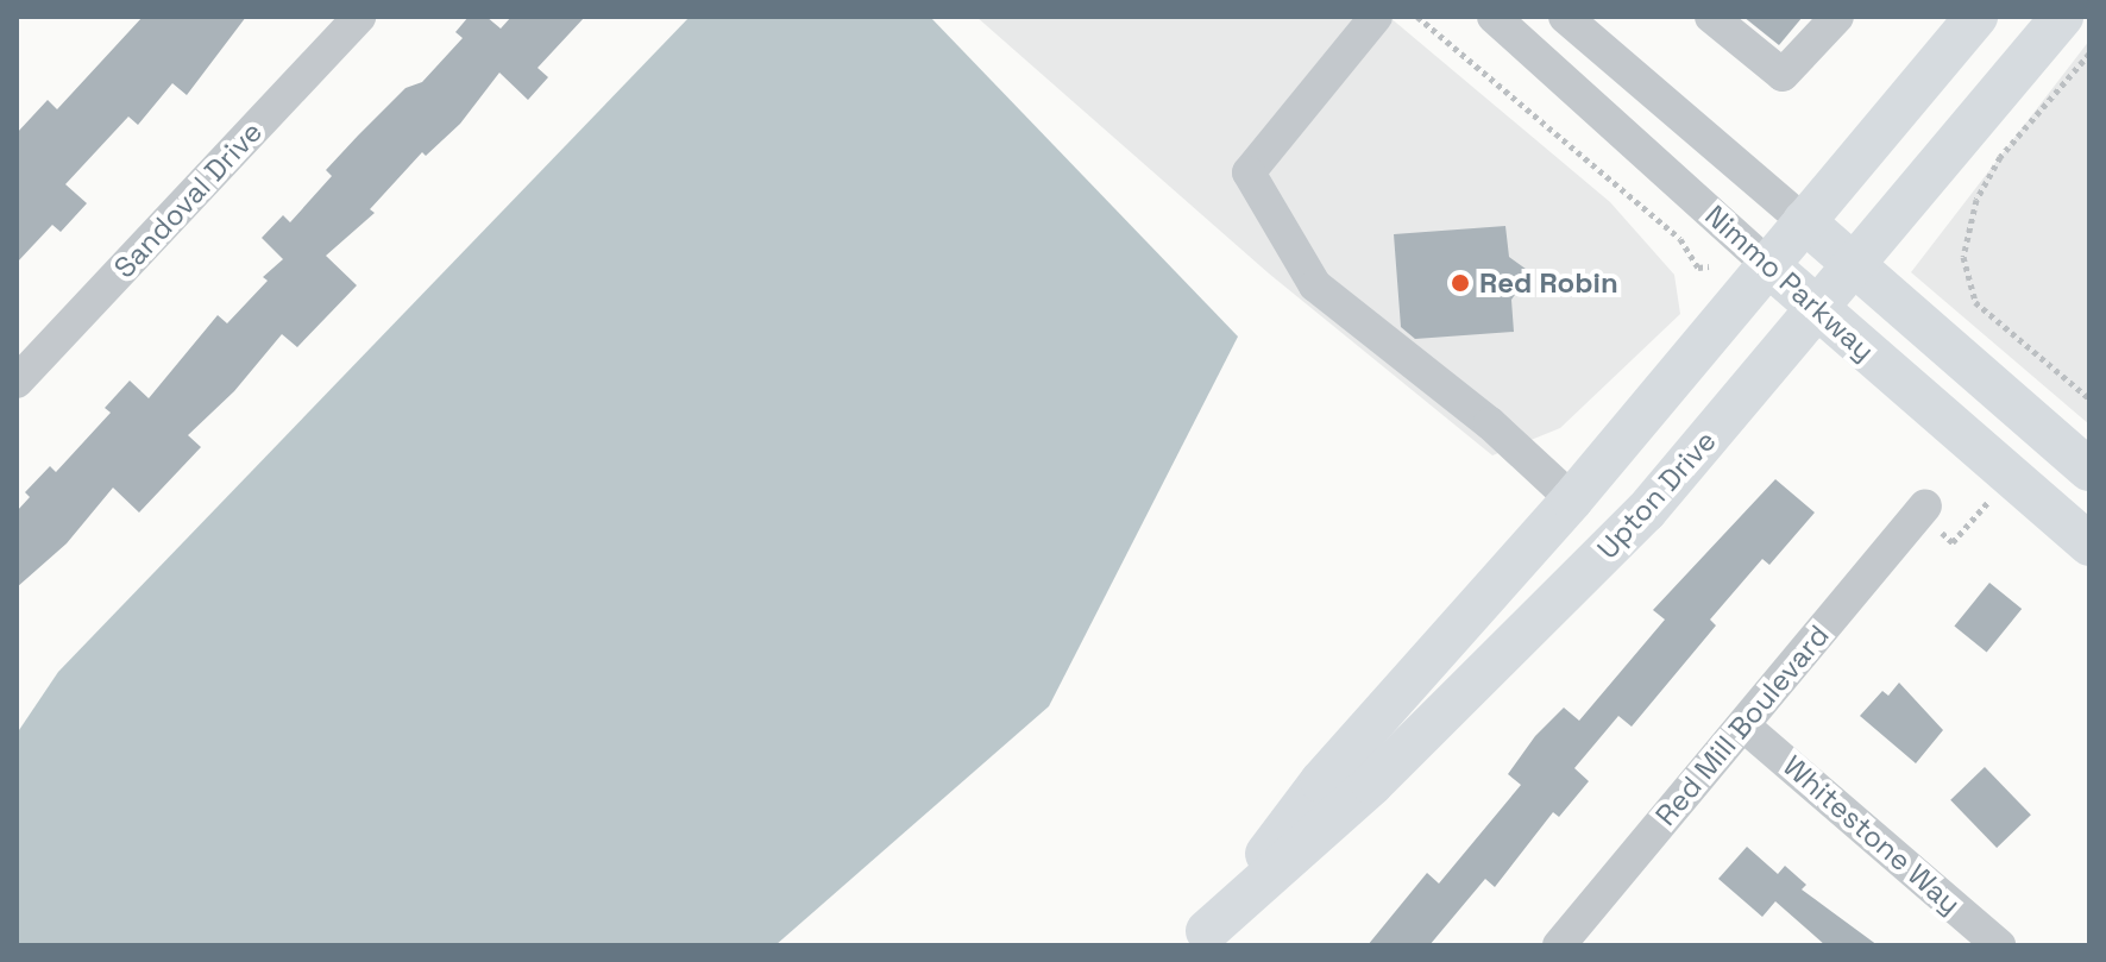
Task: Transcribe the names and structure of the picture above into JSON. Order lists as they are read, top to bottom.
{
  "streets": {
    "main road": ["Nimmo Parkway", "Upton Drive"],
    "street": ["Sandoval Drive", "Red Mill Boulevard", "Whitestone Way"]
  },
  "crossings": [
    ["Nimmo Parkway", "Upton Drive"],
    ["Red Mill Boulevard", "Whitestone Way"]
  ],
  "places": ["Red Robin"]
}
